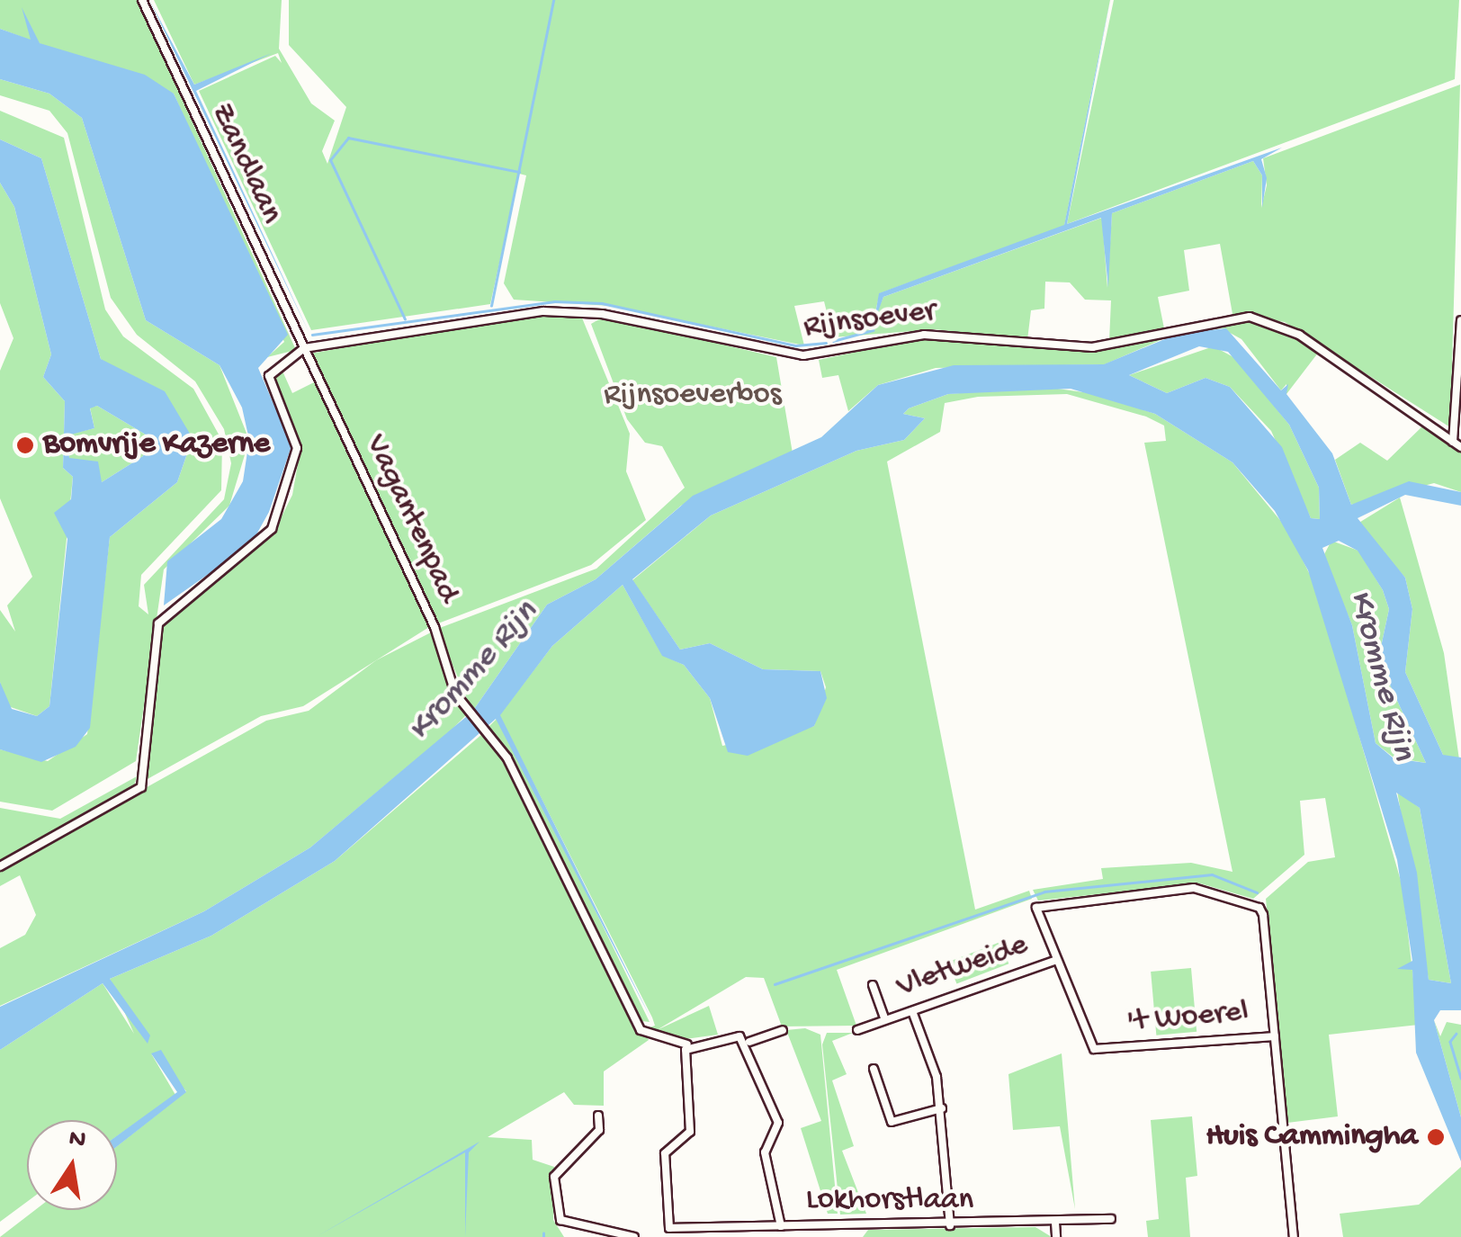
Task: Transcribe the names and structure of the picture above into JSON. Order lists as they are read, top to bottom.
{
  "streets": {
    "street": [
      "Zandlaan",
      "Rijnsoever",
      "Vagantenpad",
      "Vletweide",
      "'t Woerel",
      "Lokhorstlaan"
    ]
  },
  "crossings": [
    ["Zandlaan", "Rijnsoever"],
    ["Zandlaan", "Vagantenpad"],
    ["Rijnsoever", "Vagantenpad"],
    ["Vletweide", "'t Woerel"]
  ],
  "water": ["Kromme Rijn"],
  "parks": ["Rijnsoeverbos"],
  "places": ["Bomvrije Kazerne", "Huis Cammingha"],
  "north": "top"
}
